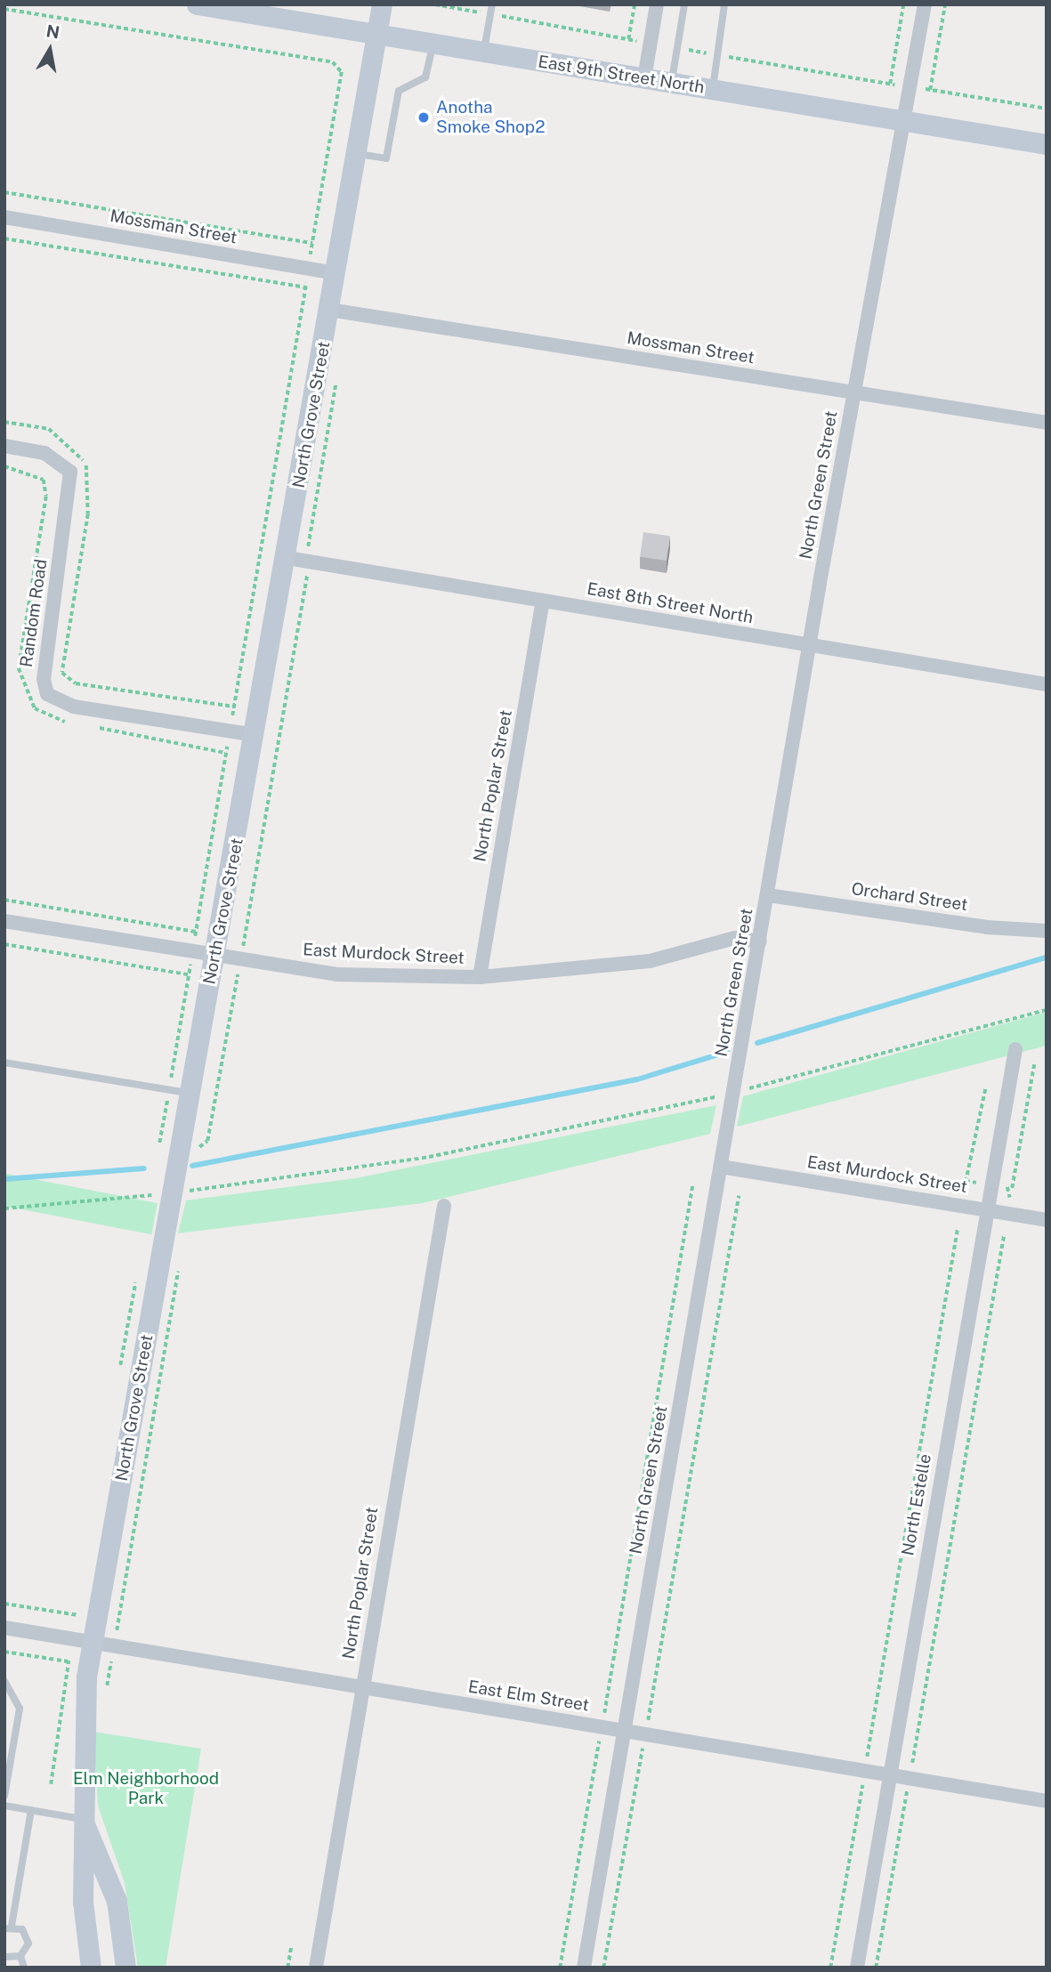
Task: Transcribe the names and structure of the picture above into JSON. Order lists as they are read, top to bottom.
{
  "streets": {
    "street": [
      "East 9th Street North",
      "Mossman Street",
      "North Grove Street",
      "North Green Street",
      "East 8th Street North",
      "Random Road",
      "North Poplar Street",
      "Orchard Street",
      "East Murdock Street",
      "North Estelle",
      "East Elm Street"
    ]
  },
  "crossings": [
    ["East 9th Street North", "North Grove Street"],
    ["East 9th Street North", "North Green Street"],
    ["Mossman Street", "North Grove Street"],
    ["Mossman Street", "North Green Street"],
    ["North Grove Street", "East 8th Street North"],
    ["North Grove Street", "Random Road"],
    ["North Grove Street", "East Murdock Street"],
    ["North Grove Street", "East Elm Street"],
    ["North Green Street", "East 8th Street North"],
    ["North Green Street", "Orchard Street"],
    ["North Green Street", "East Murdock Street"],
    ["North Green Street", "East Elm Street"],
    ["East 8th Street North", "North Poplar Street"],
    ["North Poplar Street", "East Murdock Street"],
    ["North Poplar Street", "East Elm Street"],
    ["East Murdock Street", "North Estelle"],
    ["North Estelle", "East Elm Street"]
  ],
  "parks": ["Elm Neighborhood Park"],
  "places": ["Anotha Smoke Shop2"],
  "north": "top"
}
